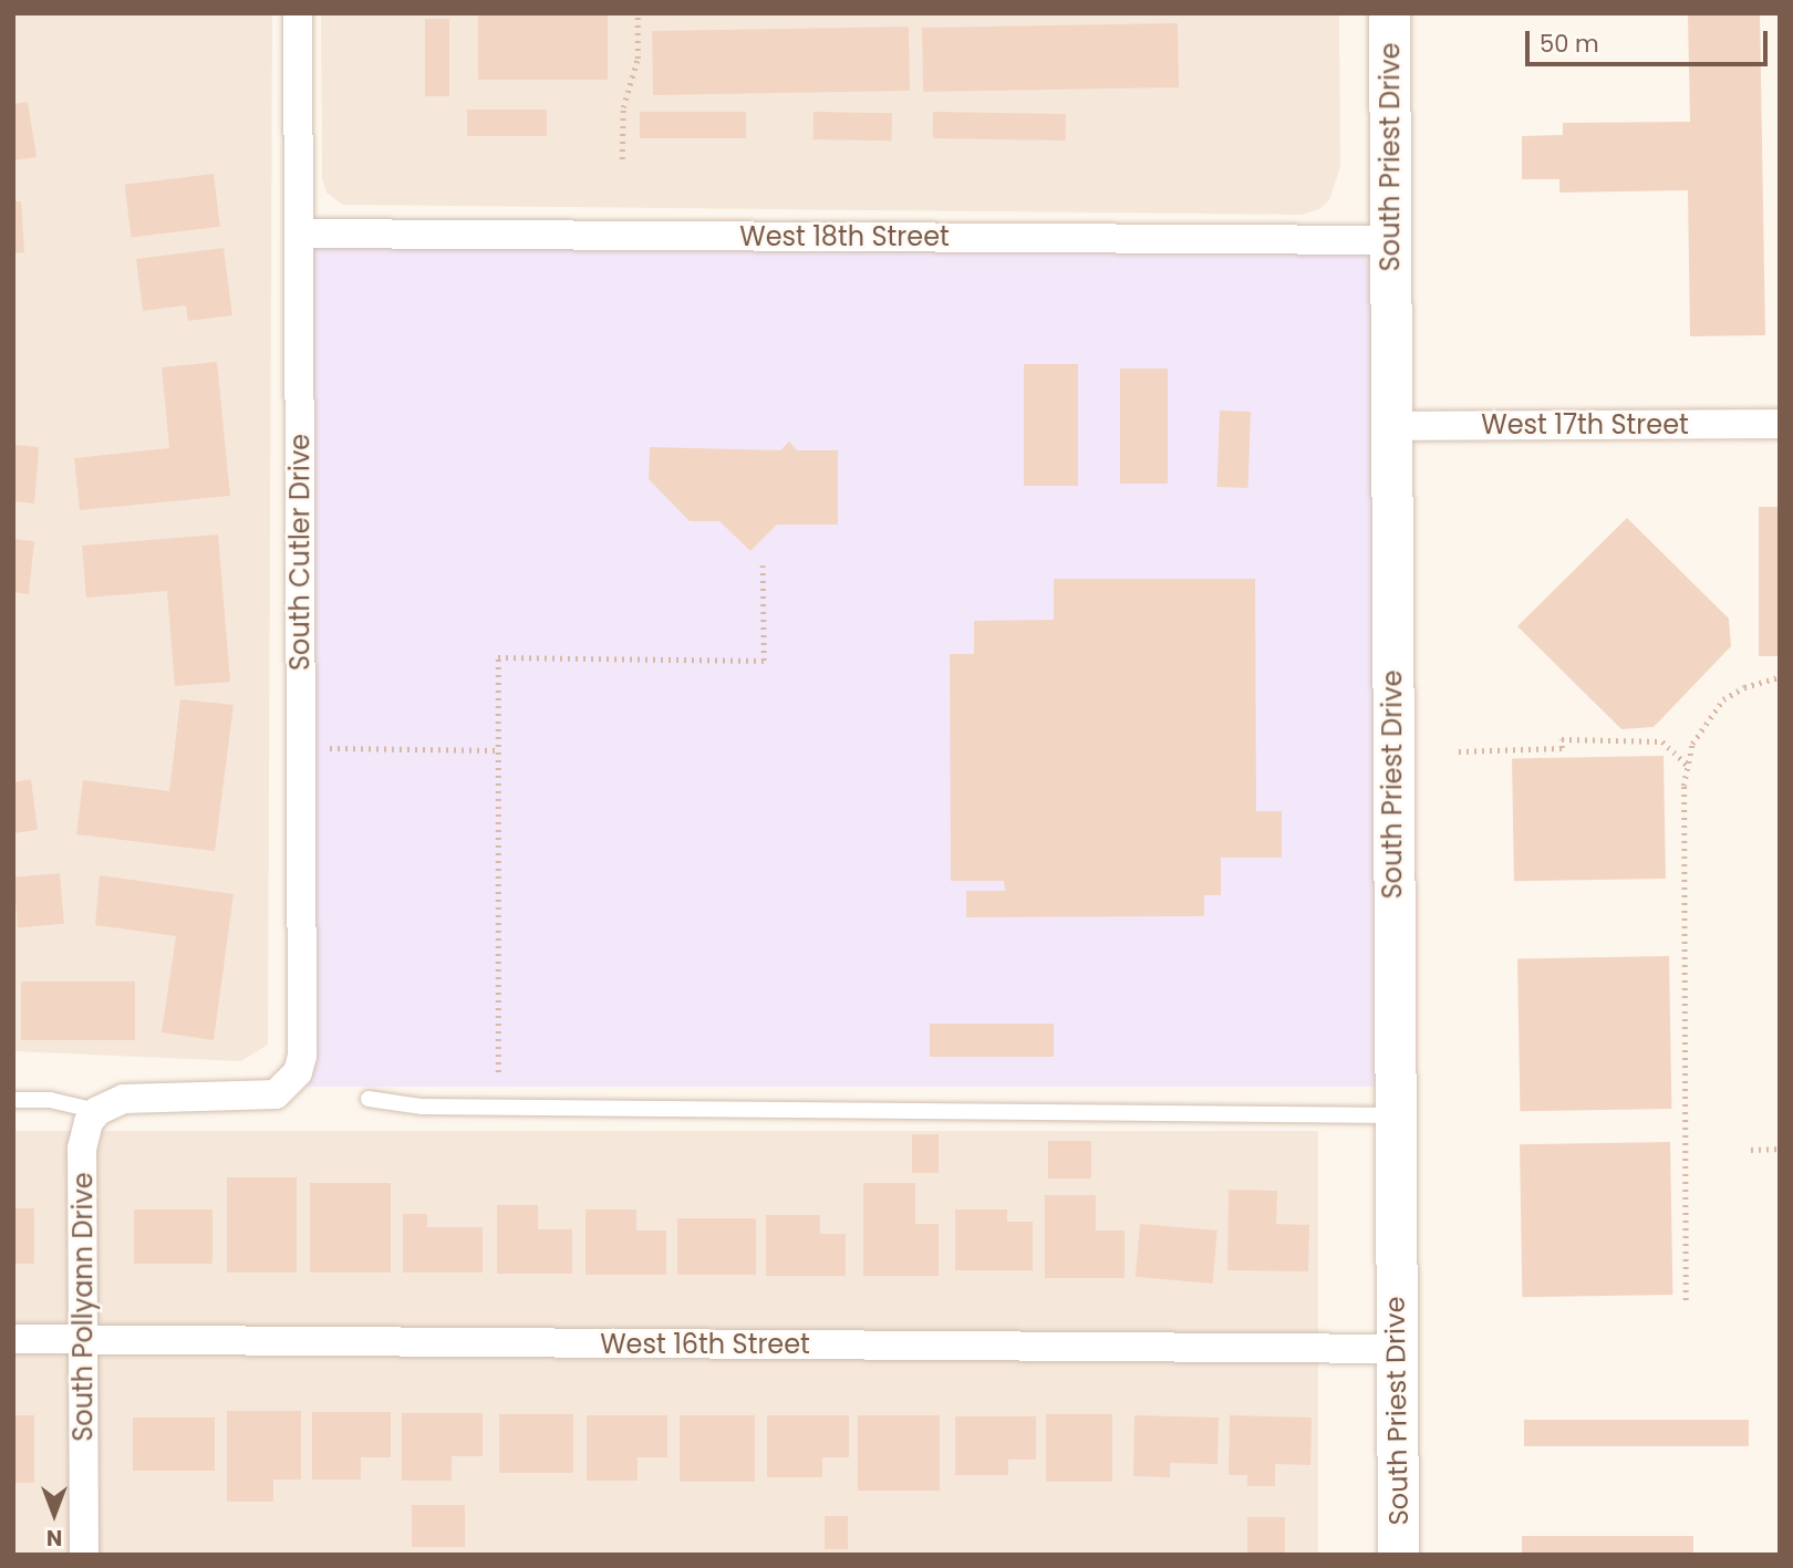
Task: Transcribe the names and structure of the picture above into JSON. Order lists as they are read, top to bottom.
{
  "streets": {
    "main road": ["South Priest Drive"],
    "street": [
      "West 18th Street",
      "West 17th Street",
      "South Cutler Drive",
      "South Pollyann Drive",
      "West 16th Street"
    ]
  },
  "crossings": [
    ["South Priest Drive", "West 18th Street"],
    ["South Priest Drive", "West 17th Street"],
    ["South Priest Drive", "West 16th Street"],
    ["West 18th Street", "South Cutler Drive"],
    ["South Cutler Drive", "South Pollyann Drive"],
    ["South Pollyann Drive", "West 16th Street"]
  ],
  "scale_bar": "50 m",
  "north": "bottom"
}
